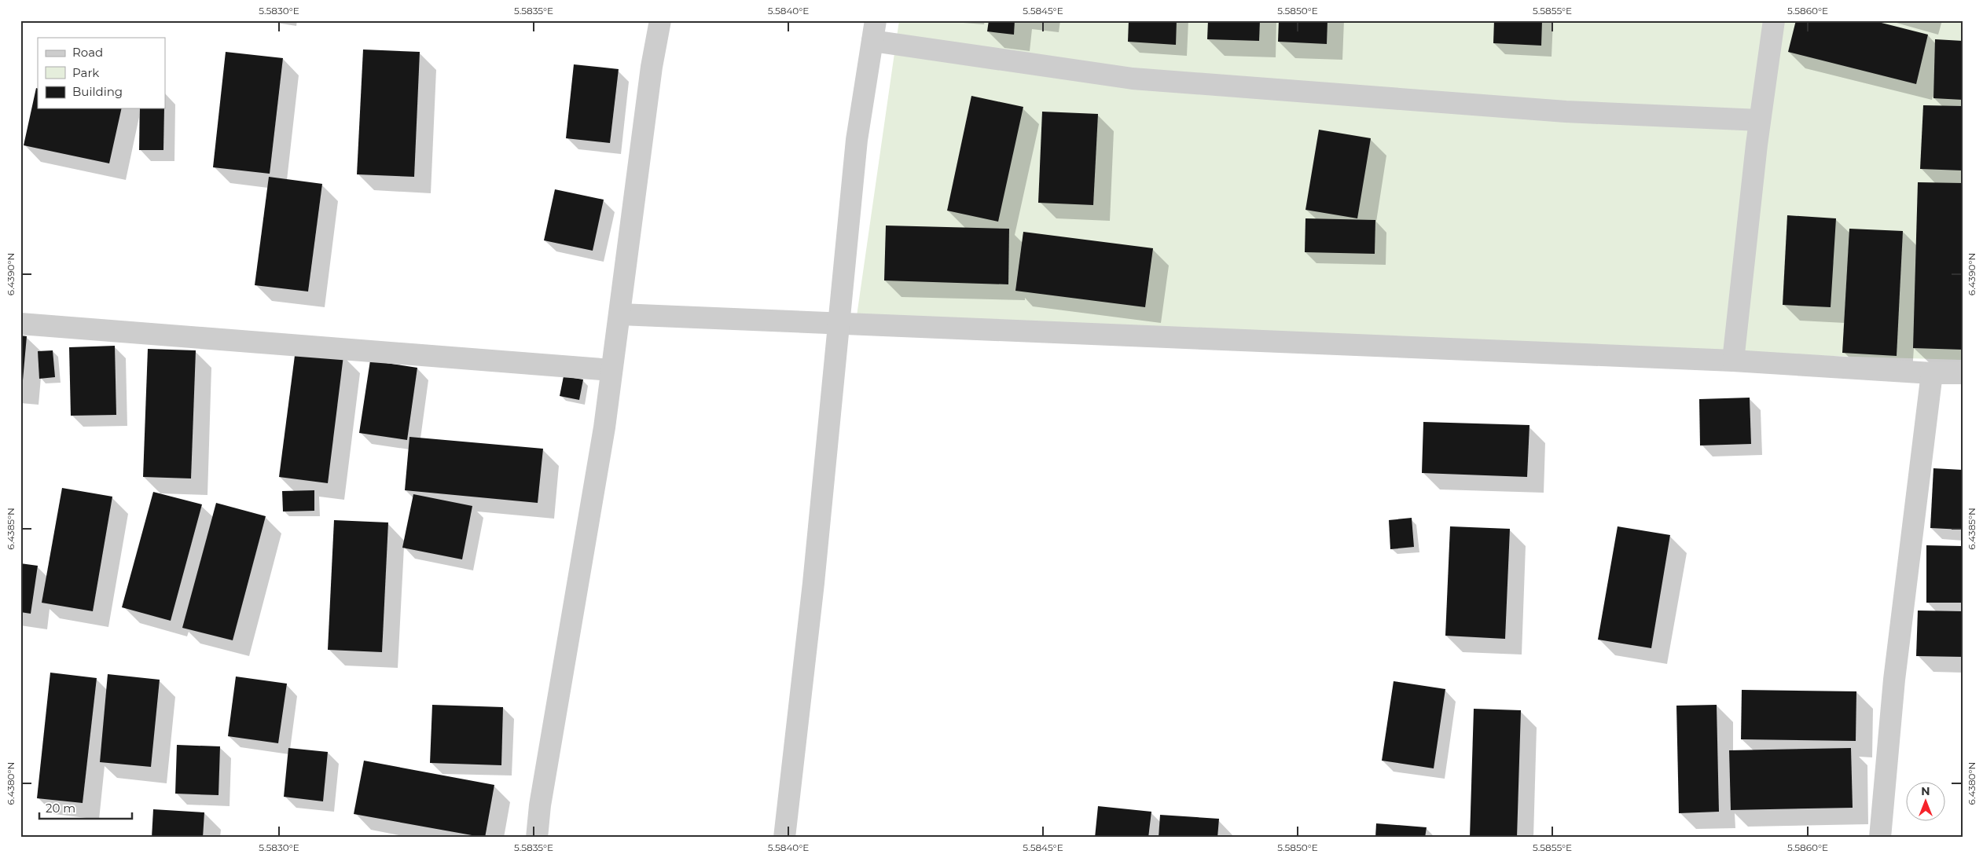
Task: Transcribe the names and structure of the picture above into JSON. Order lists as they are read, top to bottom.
{
  "legend": ["Road", "Park", "Building"],
  "scale_bar": "20 m",
  "north": "top",
  "coordinates": [
    "5.5830°E",
    "5.5835°E",
    "5.5840°E",
    "5.5845°E",
    "5.5850°E",
    "5.5855°E",
    "5.5860°E",
    "6.4390°N",
    "6.4385°N",
    "6.4380°N"
  ]
}
